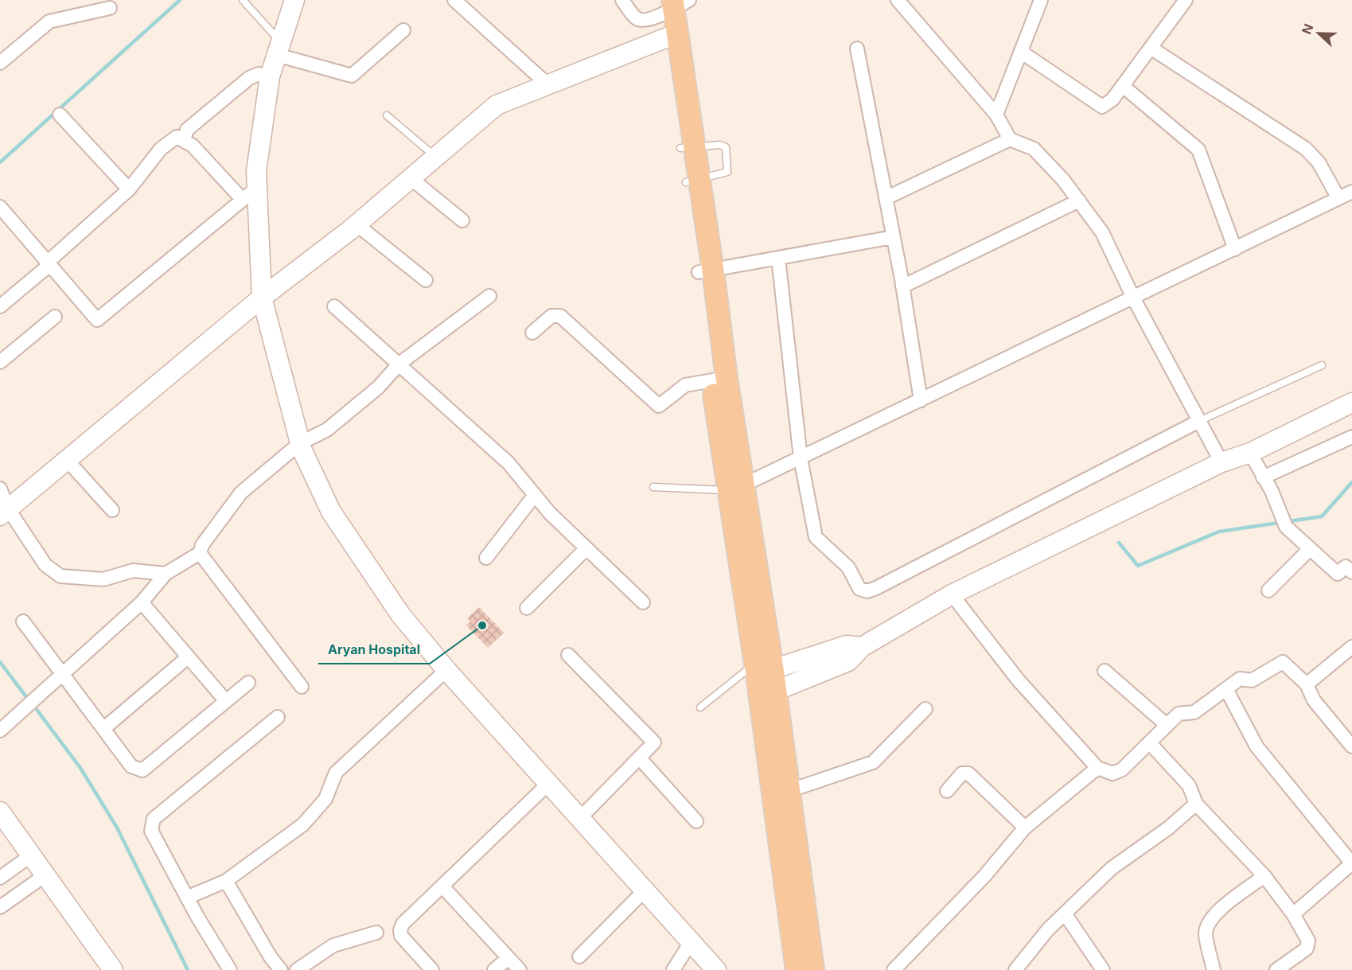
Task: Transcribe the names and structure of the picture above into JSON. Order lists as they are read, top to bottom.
{
  "places": ["Aryan Hospital"],
  "north": "left"
}
